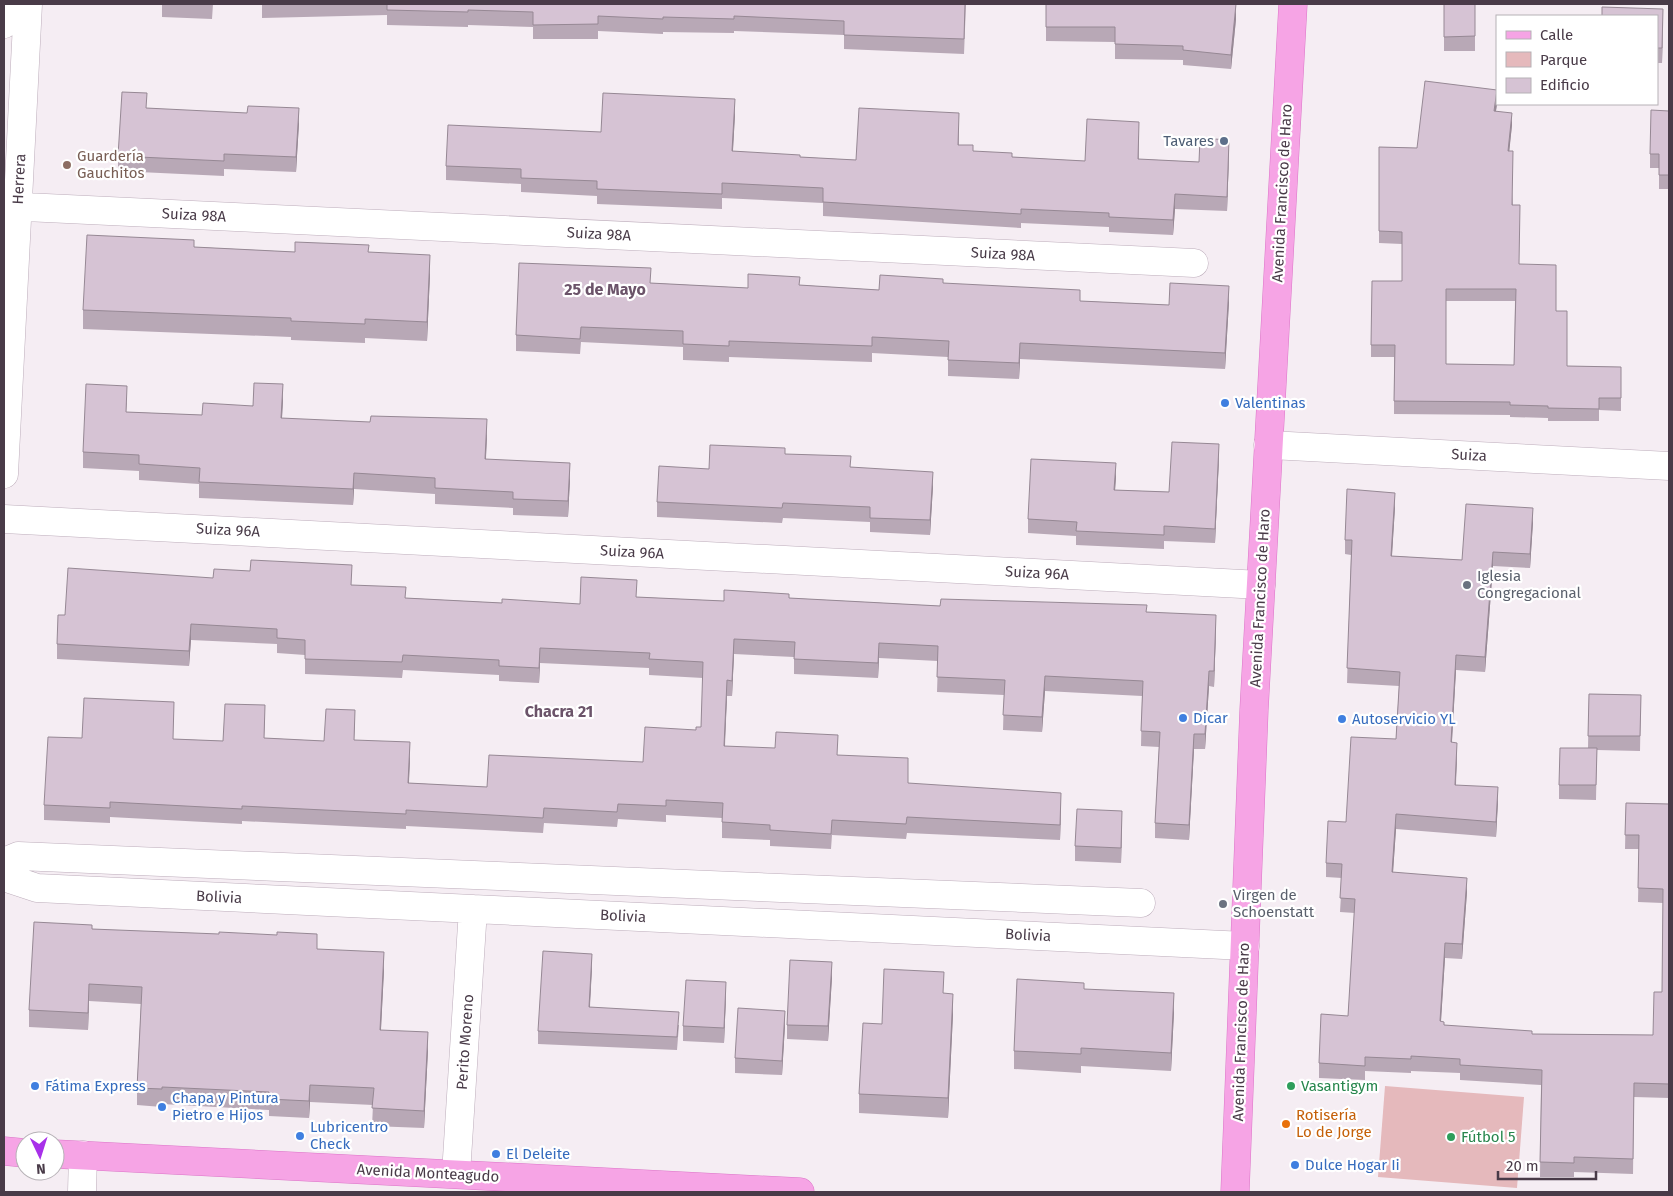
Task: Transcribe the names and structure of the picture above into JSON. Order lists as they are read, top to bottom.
{
  "streets": {
    "main road": ["Avenida Francisco de Haro", "Avenida Monteagudo"],
    "street": [
      "Herrera",
      "Suiza 98A",
      "Suiza",
      "Suiza 96A",
      "Bolivia",
      "Perito Moreno"
    ]
  },
  "crossings": [
    ["Herrera", "Suiza 98A"],
    ["Avenida Francisco de Haro", "Suiza"],
    ["Avenida Francisco de Haro", "Suiza 96A"],
    ["Avenida Francisco de Haro", "Bolivia"],
    ["Bolivia", "Perito Moreno"],
    ["Perito Moreno", "Avenida Monteagudo"]
  ],
  "districts": ["25 de Mayo", "Chacra 21"],
  "places": [
    "Tavares",
    "Guardería Gauchitos",
    "Valentinas",
    "Iglesia Congregacional",
    "Dicar",
    "Autoservicio YL",
    "Virgen de Schoenstatt",
    "Fátima Express",
    "Vasantigym",
    "Chapa y Pintura Pietro e Hijos",
    "Rotisería Lo de Jorge",
    "Lubricentro Check",
    "Fútbol 5",
    "El Deleite",
    "Dulce Hogar Ii"
  ],
  "legend": ["Calle", "Parque", "Edificio"],
  "scale_bar": "20 m",
  "north": "bottom"
}
